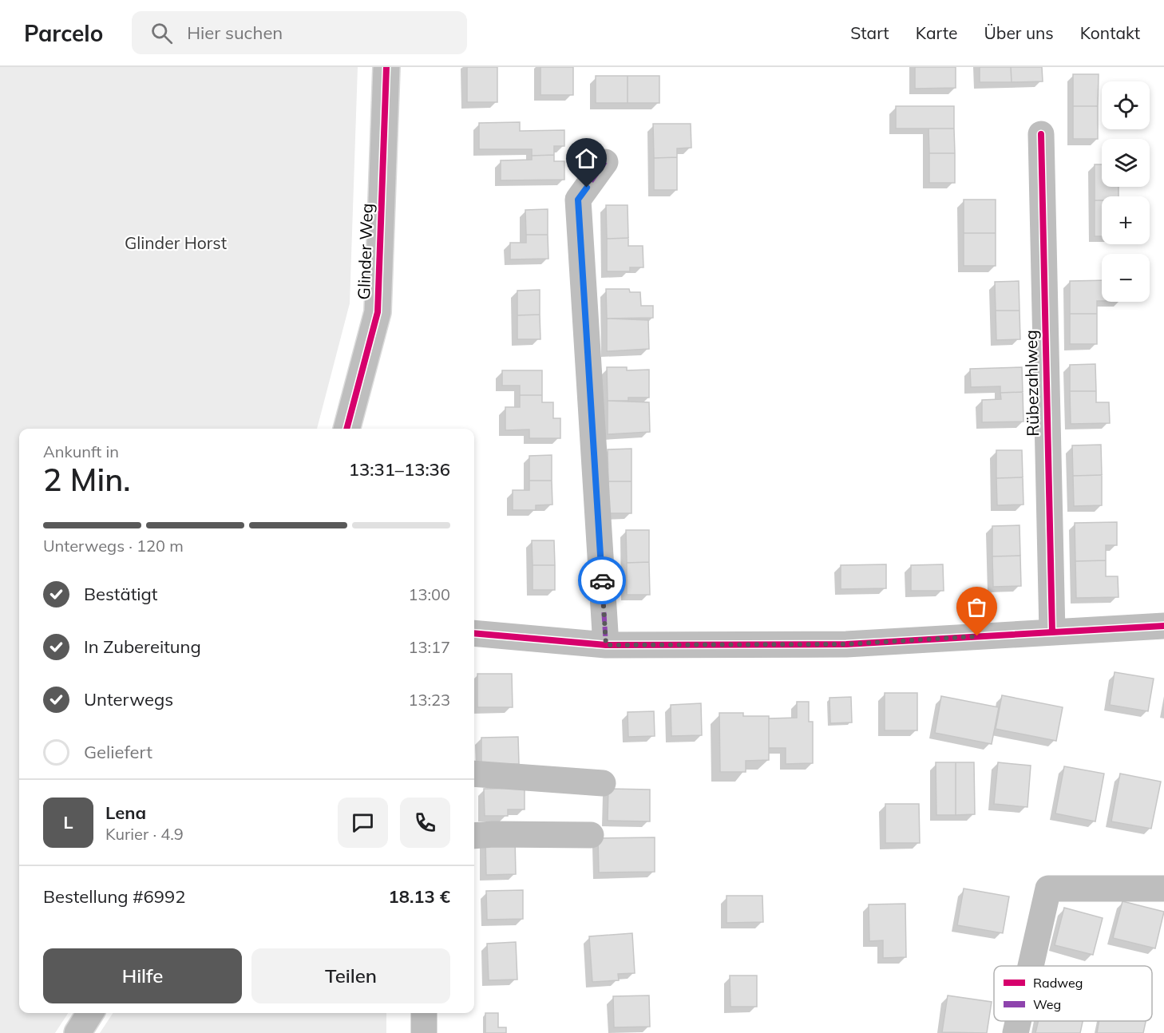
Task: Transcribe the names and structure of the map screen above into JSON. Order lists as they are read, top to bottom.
{
  "streets": {
    "street": ["Glinder Weg", "Rübezahlweg"]
  },
  "parks": ["Glinder Horst"],
  "legend": ["Radweg", "Weg"],
  "page": {
    "header": "Parcelo",
    "search": "Hier suchen",
    "nav": [
      "Start",
      "Karte",
      "Über uns",
      "Kontakt"
    ],
    "map_buttons": ["+", "−"],
    "heading": ["2 Min.", "Ankunft in", "13:31–13:36"],
    "panel": [
      "Lena",
      "Kurier · 4.9",
      "Bestellung #6992",
      "18.13 €"
    ],
    "bar": "Unterwegs · 120 m",
    "list": [
      ["Bestätigt", "13:00"],
      ["In Zubereitung", "13:17"],
      ["Unterwegs", "13:23"],
      "Geliefert"
    ],
    "round": "L",
    "buttons": ["Hilfe", "Teilen"]
  }
}
